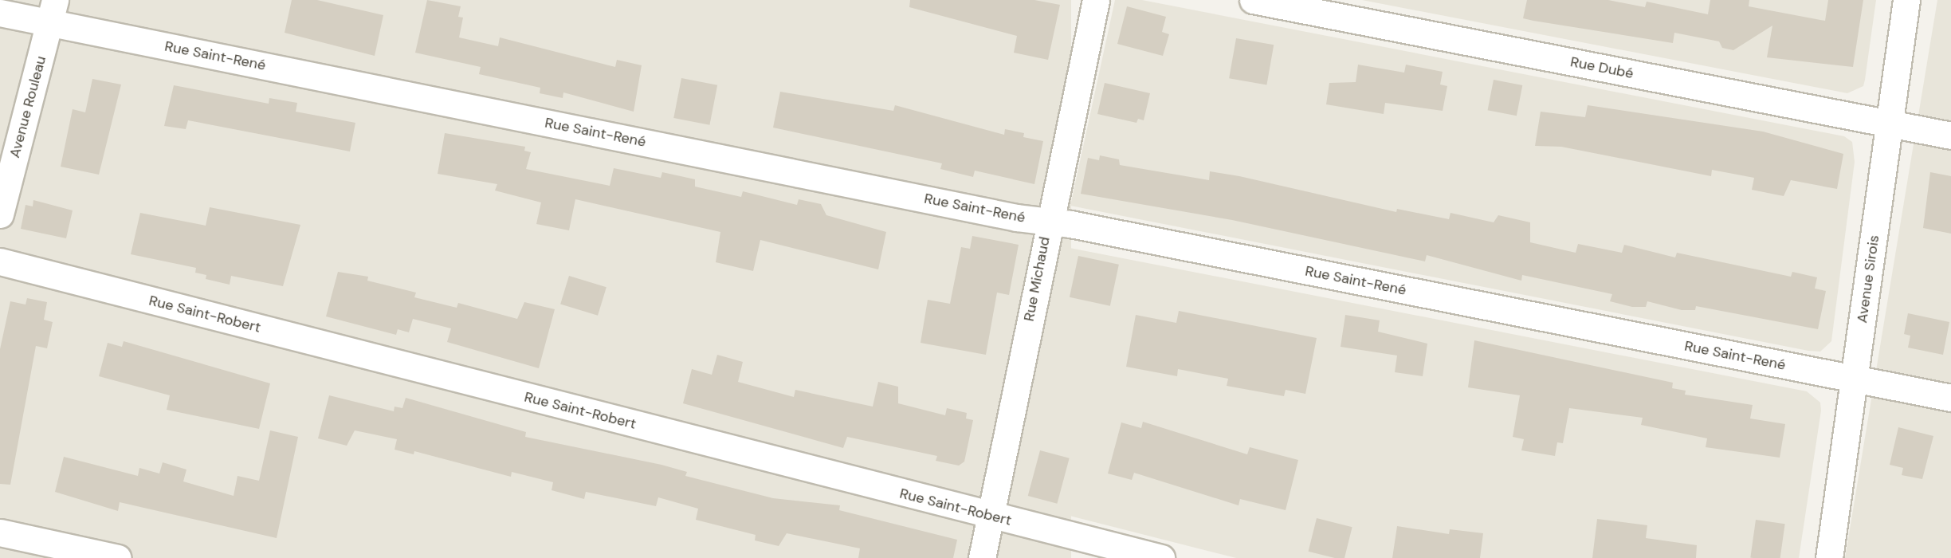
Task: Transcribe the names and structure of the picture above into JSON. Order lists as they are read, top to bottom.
{
  "streets": {
    "street": [
      "Rue Saint-René",
      "Rue Dubé",
      "Avenue Rouleau",
      "Rue Michaud",
      "Avenue Sirois",
      "Rue Saint-Robert"
    ]
  },
  "crossings": [
    ["Rue Saint-René", "Avenue Rouleau"],
    ["Rue Saint-René", "Rue Michaud"],
    ["Rue Saint-René", "Avenue Sirois"],
    ["Rue Dubé", "Avenue Sirois"],
    ["Rue Michaud", "Rue Saint-Robert"]
  ]
}
